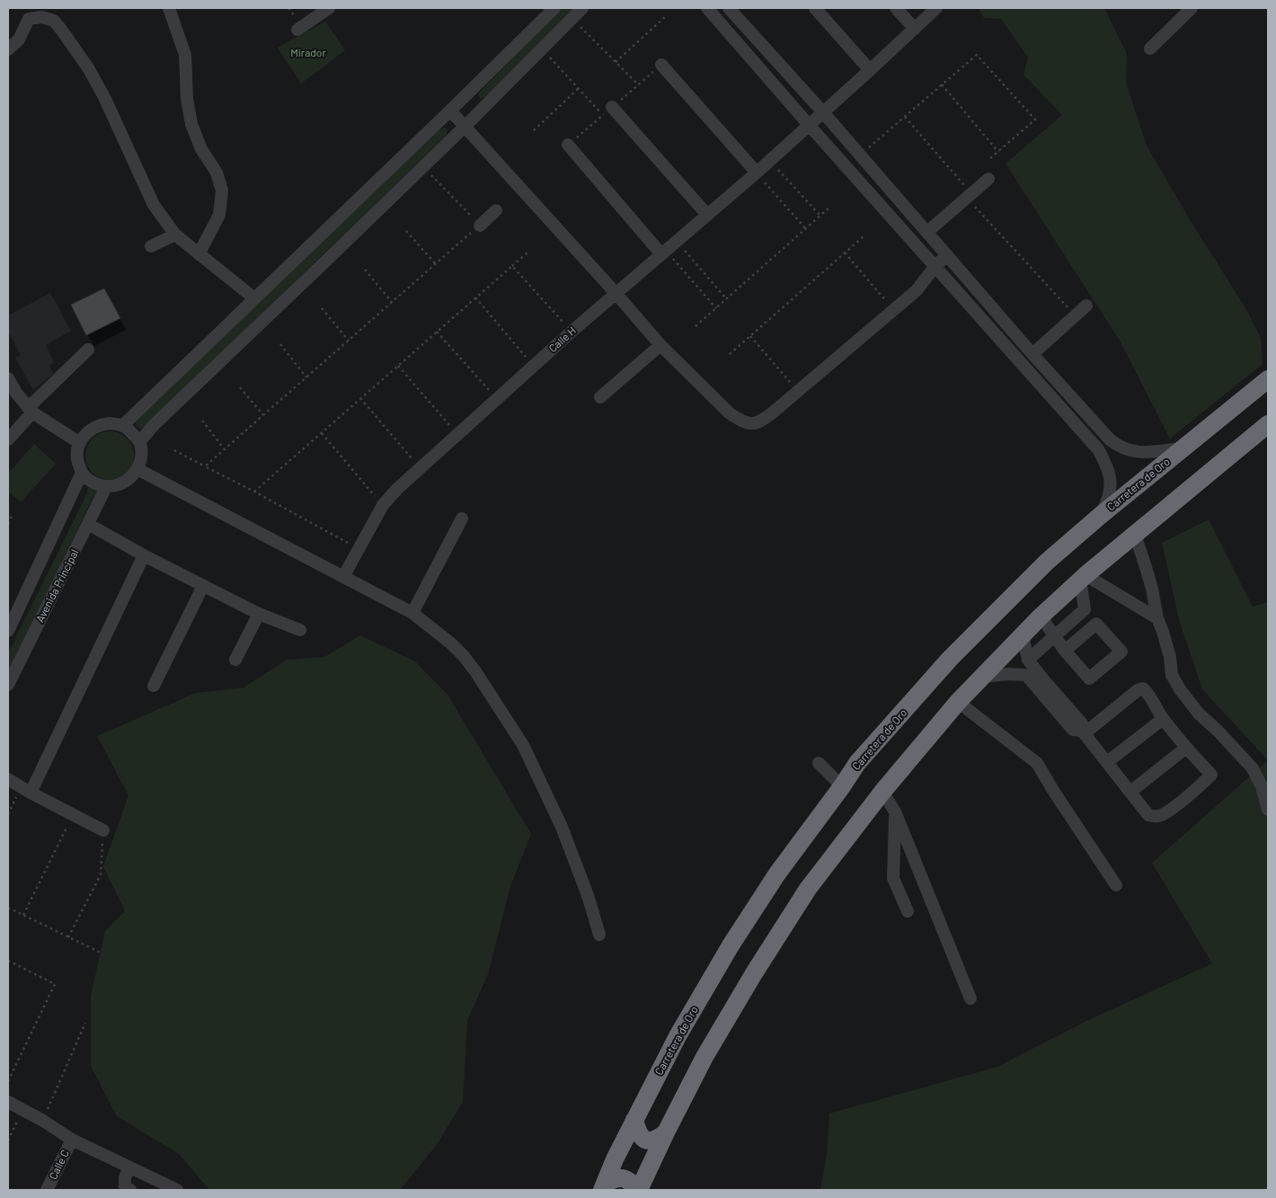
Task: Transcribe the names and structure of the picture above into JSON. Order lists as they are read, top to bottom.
{
  "streets": {
    "highway": ["Carretera de Oro"],
    "street": ["Calle H", "Avenida Principal", "Calle C"]
  },
  "parks": ["Mirador"]
}
